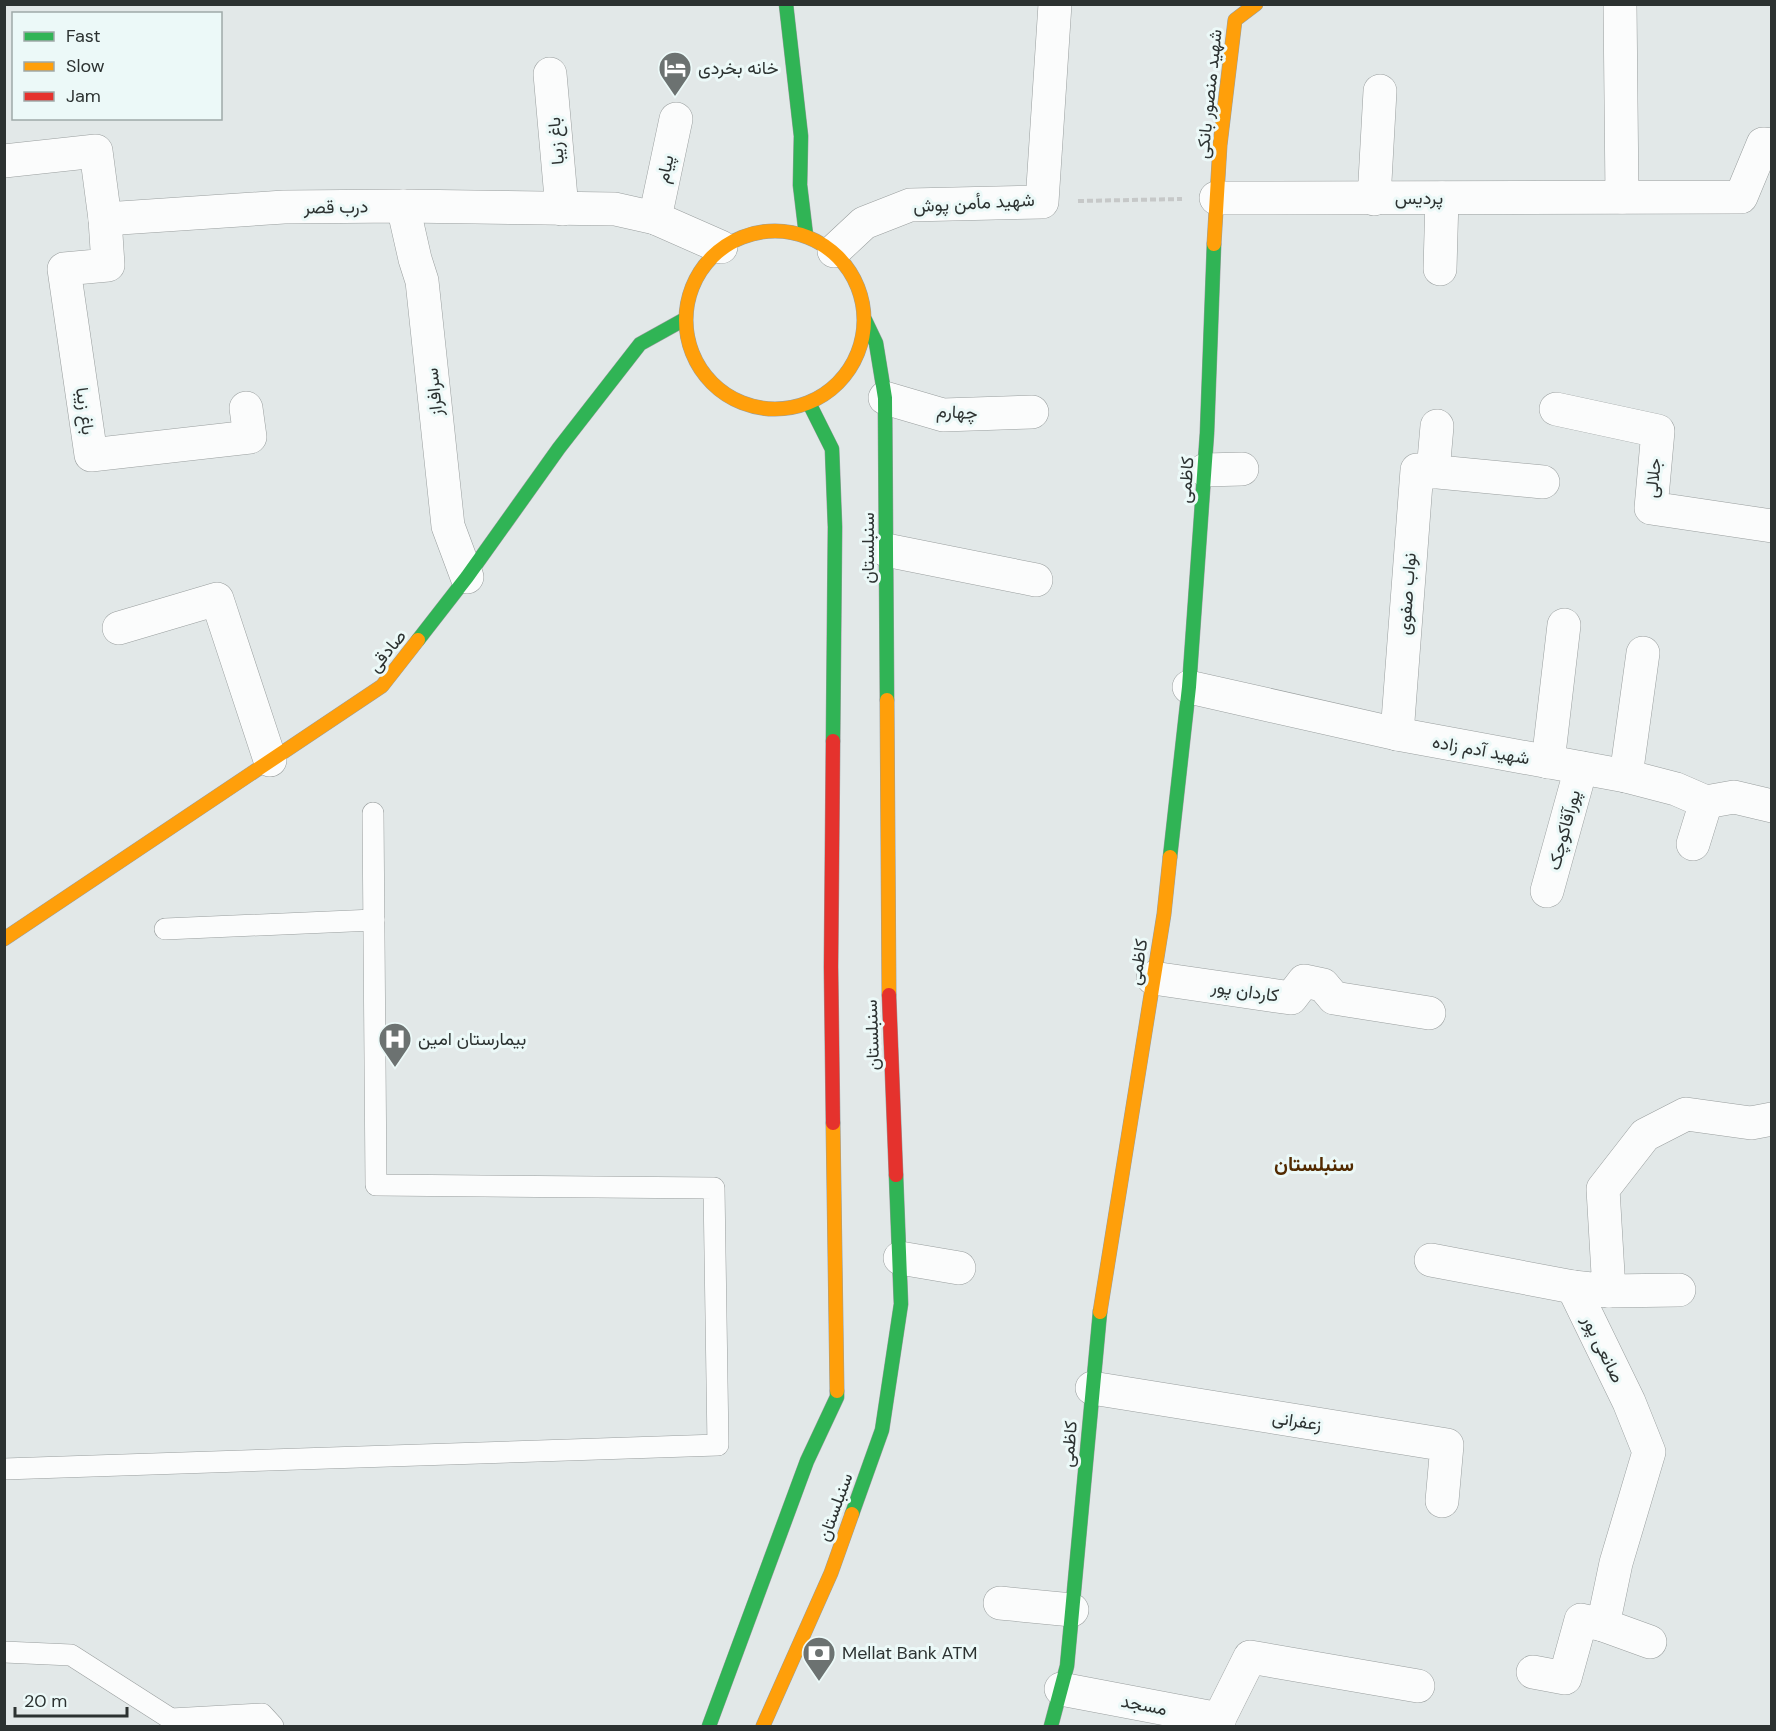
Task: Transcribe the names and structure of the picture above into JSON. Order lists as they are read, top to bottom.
{
  "streets": {
    "street": [
      "شهید منصور بانکی",
      "باغ زیبا",
      "پیام",
      "پردیس",
      "شهید مأمن پوش",
      "درب قصر",
      "سرافراز",
      "چهارم",
      "جلالی",
      "کاظمی",
      "سنبلستان",
      "نواب صفوی",
      "صادقی",
      "شهید آدم زاده",
      "پورآقاکوچک",
      "کاردان پور",
      "صانعی پور",
      "زعفرانی",
      "مسجد"
    ]
  },
  "crossings": [
    ["شهید منصور بانکی", "پردیس"],
    ["شهید منصور بانکی", "کاظمی"],
    ["باغ زیبا", "درب قصر"],
    ["پیام", "درب قصر"],
    ["پردیس", "کاظمی"],
    ["شهید مأمن پوش", "درب قصر"],
    ["شهید مأمن پوش", "سنبلستان"],
    ["شهید مأمن پوش", "صادقی"],
    ["درب قصر", "سرافراز"],
    ["درب قصر", "سنبلستان"],
    ["درب قصر", "صادقی"],
    ["سرافراز", "صادقی"],
    ["چهارم", "سنبلستان"],
    ["کاظمی", "شهید آدم زاده"],
    ["کاظمی", "کاردان پور"],
    ["کاظمی", "زعفرانی"],
    ["کاظمی", "مسجد"],
    ["سنبلستان", "صادقی"],
    ["نواب صفوی", "شهید آدم زاده"],
    ["شهید آدم زاده", "پورآقاکوچک"]
  ],
  "districts": ["سنبلستان"],
  "places": {
    "hotel": ["خانه بخردی"],
    "hospital": ["بیمارستان امین"],
    "bank": ["Mellat Bank ATM"]
  },
  "legend": ["Fast", "Slow", "Jam"],
  "scale_bar": "20 m"
}
